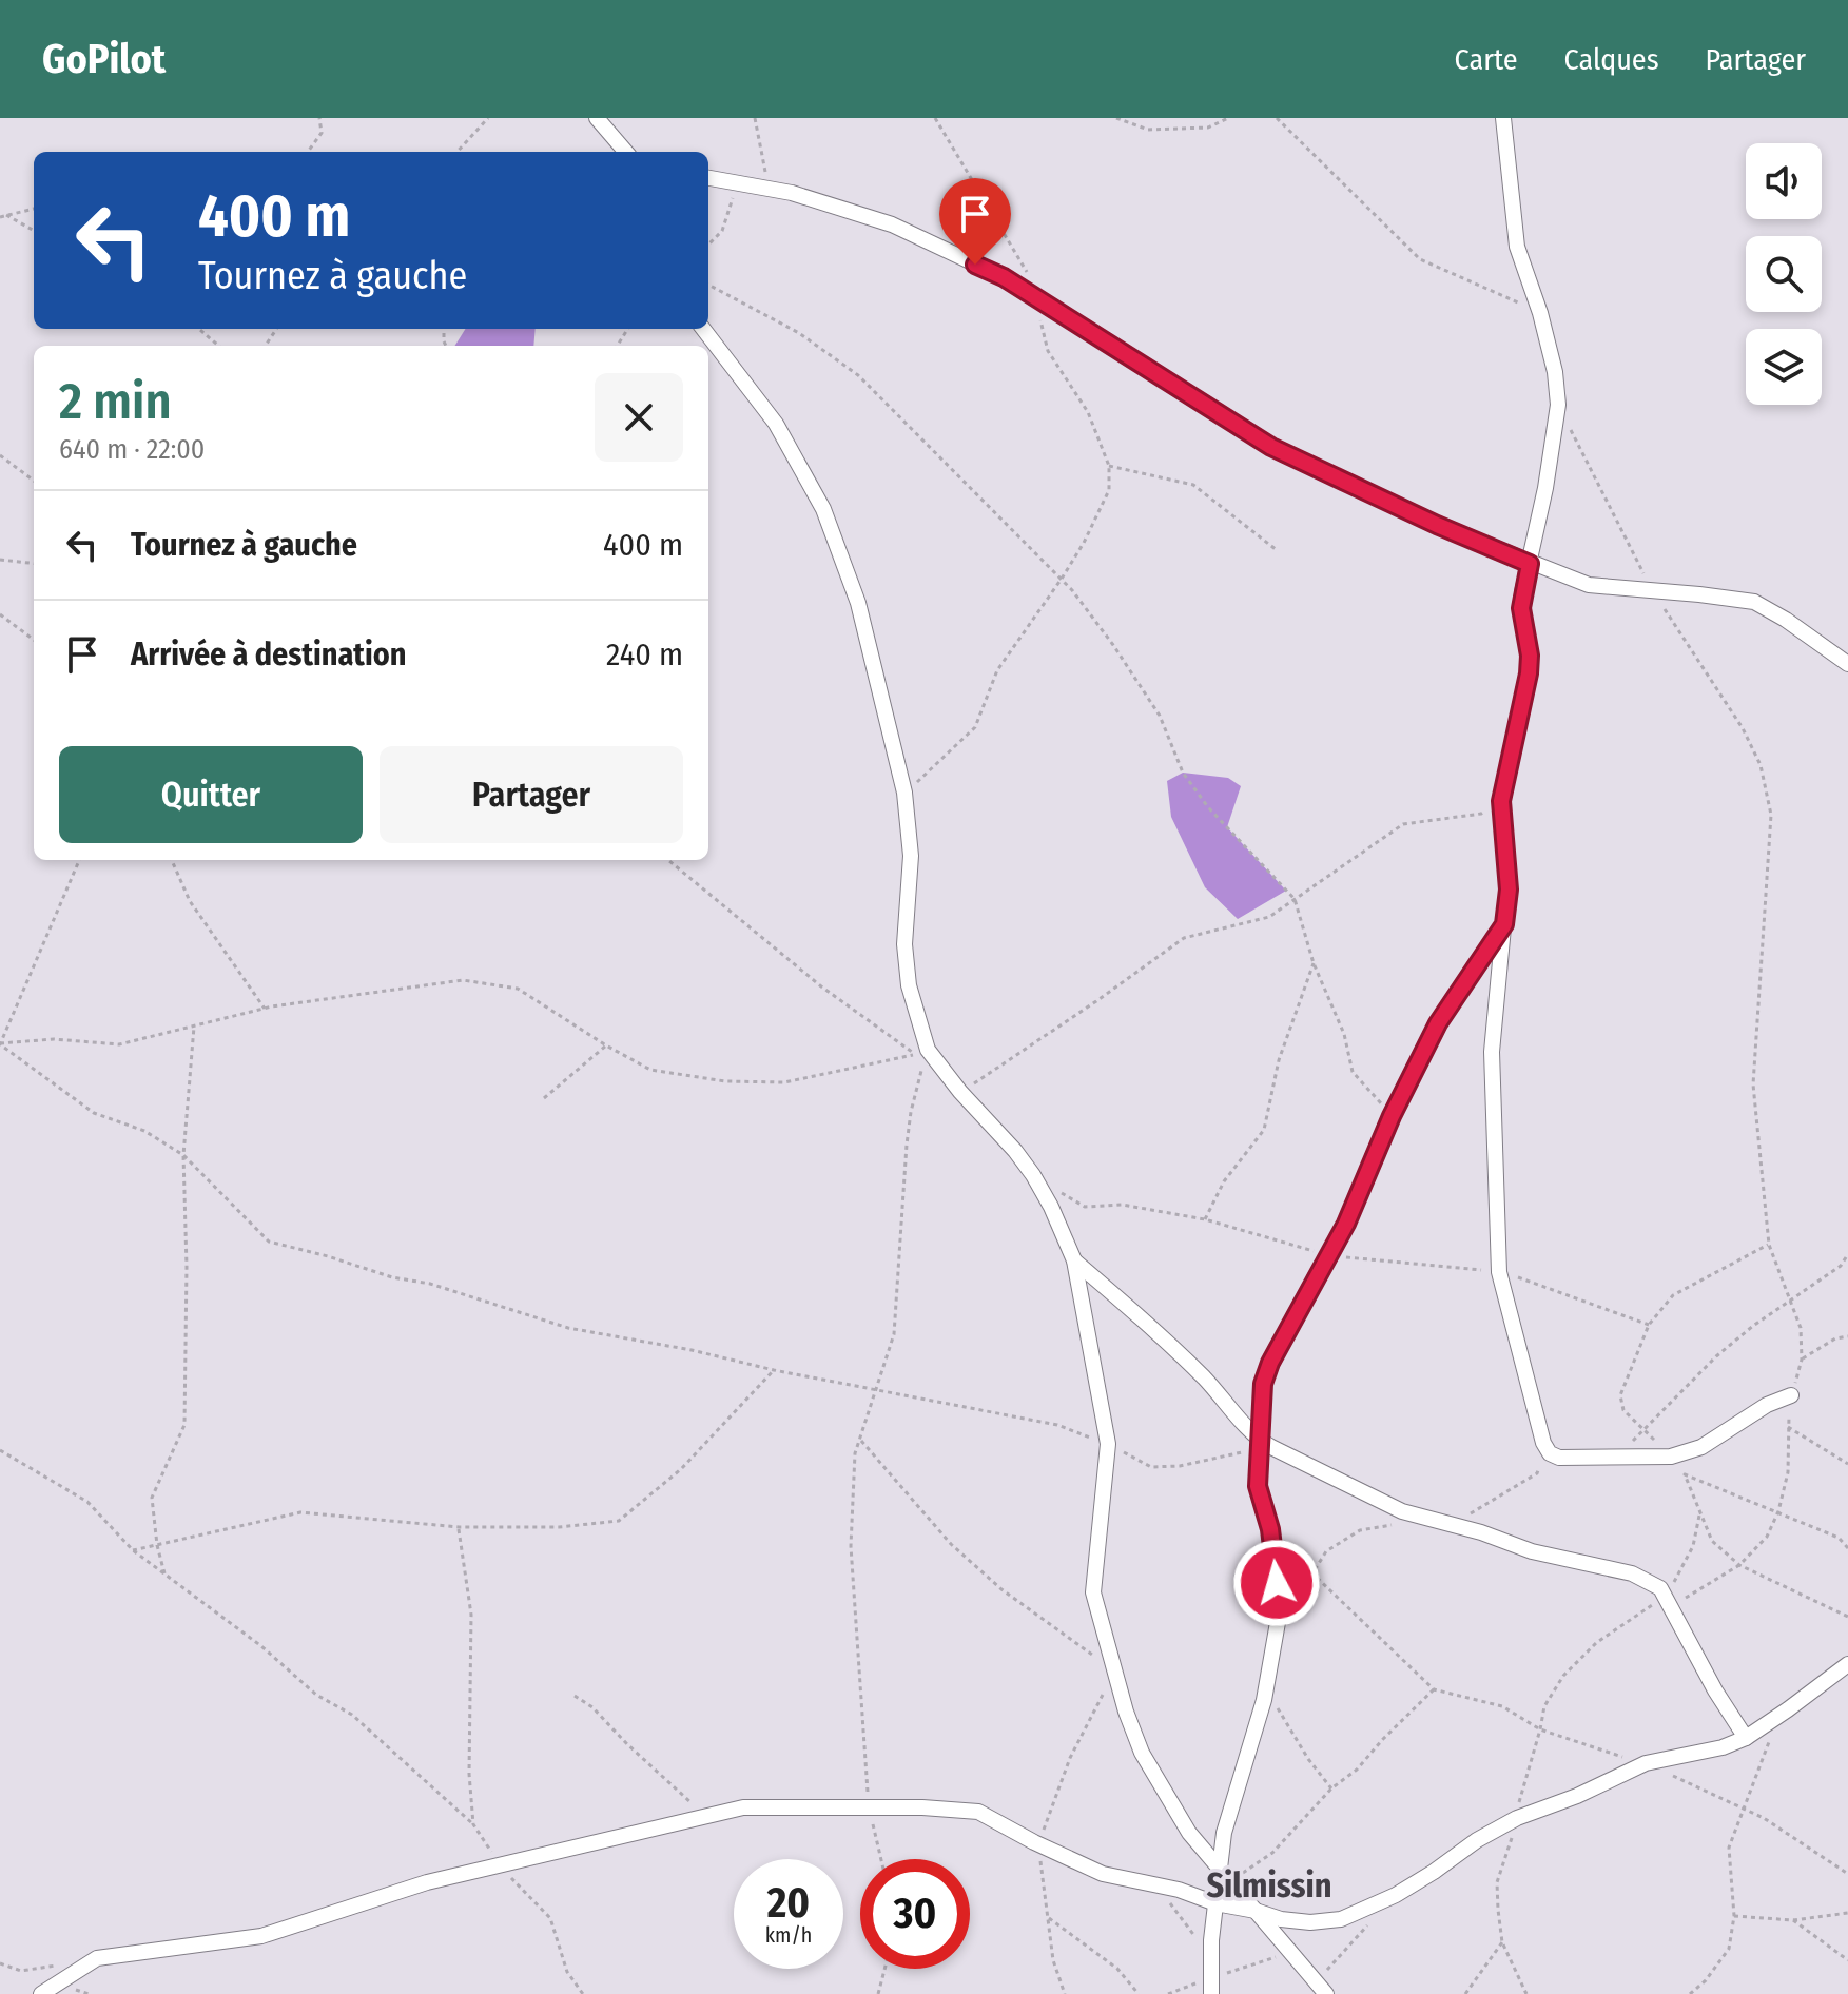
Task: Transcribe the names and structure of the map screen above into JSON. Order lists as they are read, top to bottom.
{
  "districts": ["Silmissin"],
  "page": {
    "header": "GoPilot",
    "nav": ["Carte", "Calques", "Partager"],
    "turn": ["400 m", "Tournez à gauche"],
    "heading": ["2 min", "640 m · 22:00"],
    "list": [
      {
        "name": "Tournez à gauche",
        "value": "400 m"
      },
      {
        "name": "Arrivée à destination",
        "value": "240 m"
      }
    ],
    "buttons": ["Quitter", "Partager"],
    "speed": "20 km/h",
    "limit": "30"
  }
}
